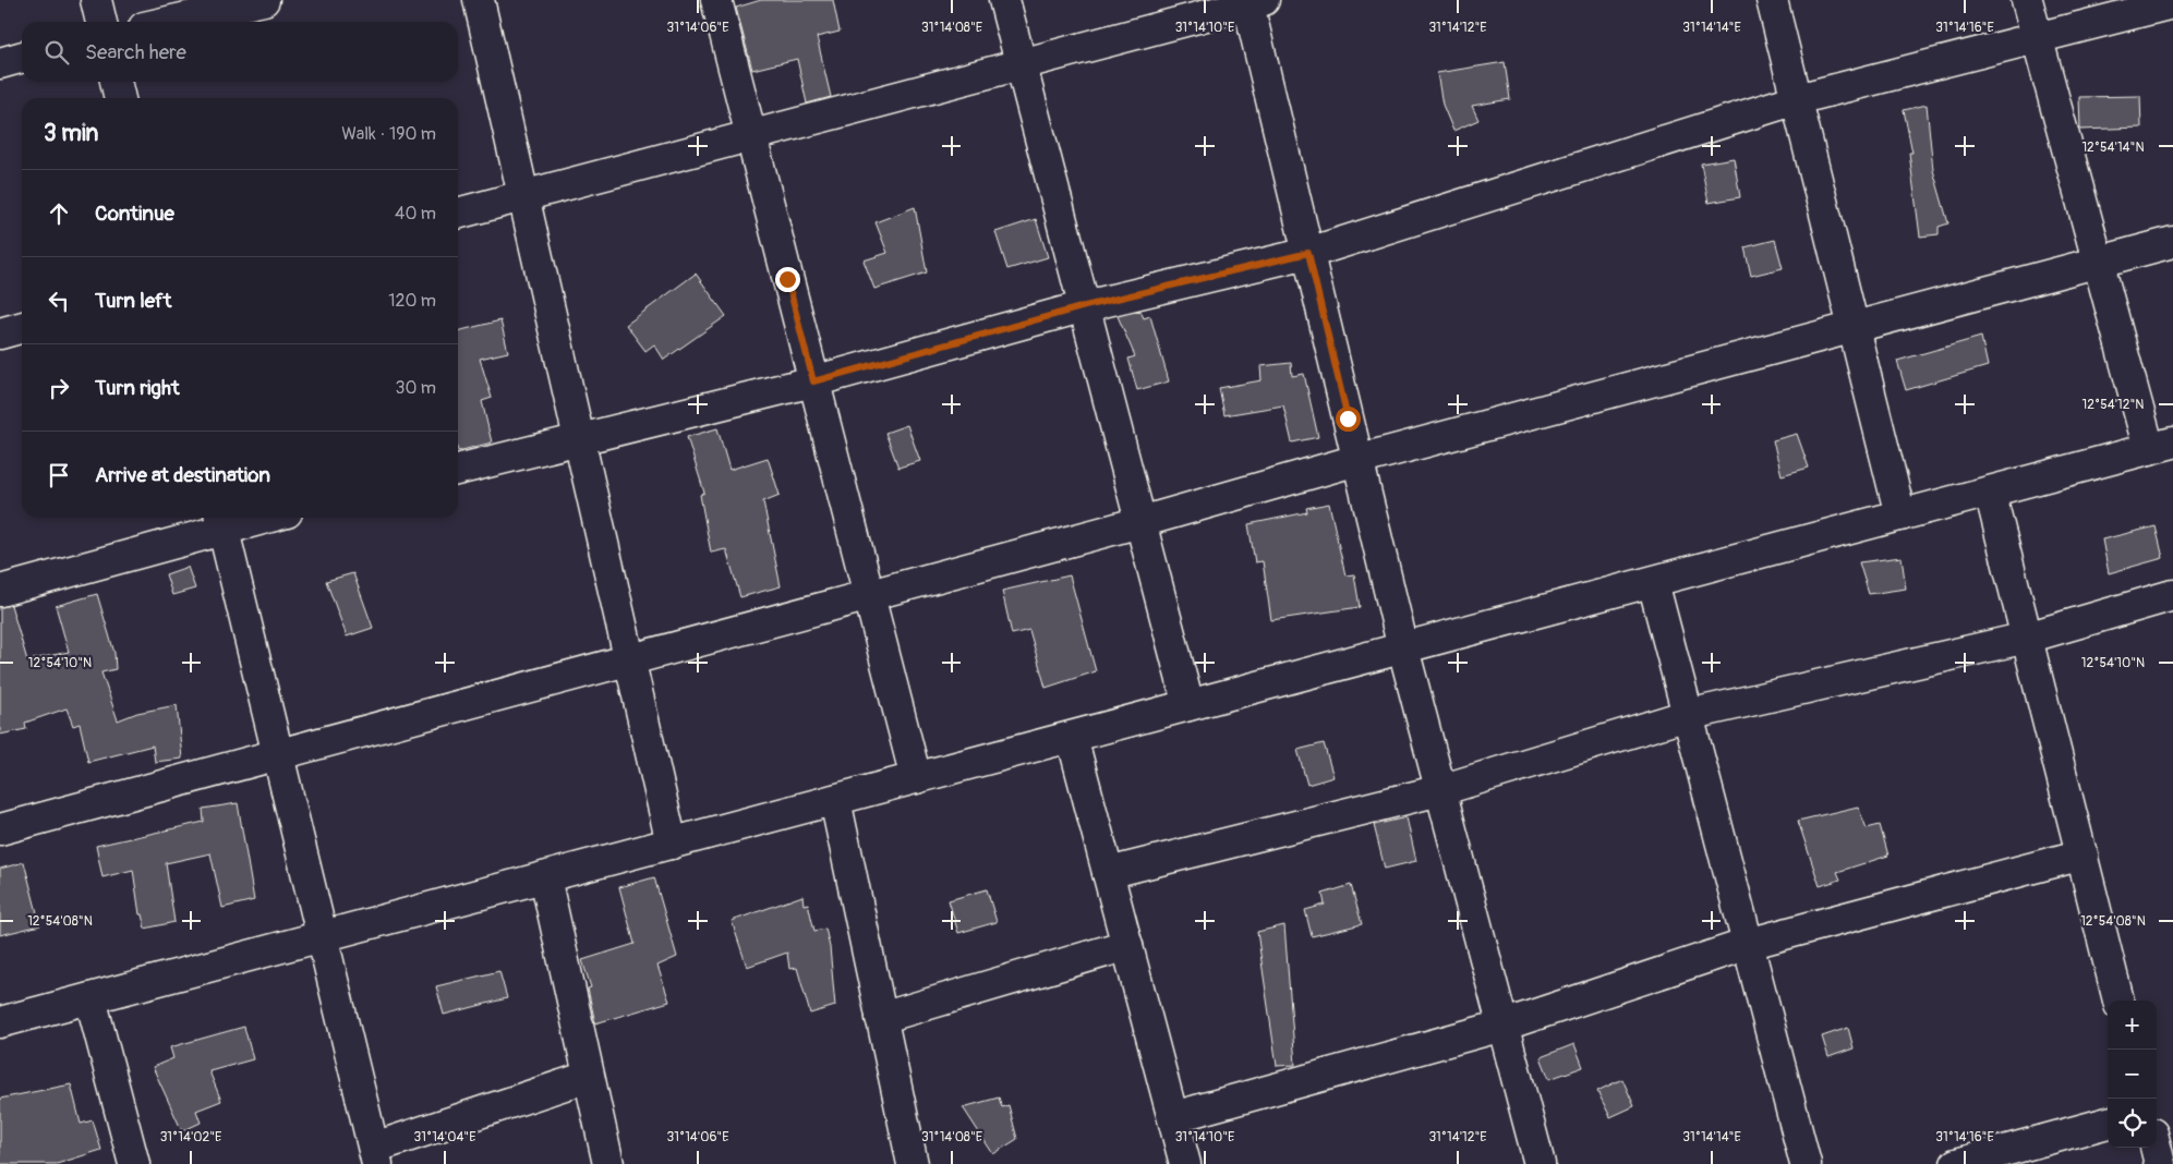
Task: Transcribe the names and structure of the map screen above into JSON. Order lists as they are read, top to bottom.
{
  "page": {
    "search": "Search here",
    "heading": ["3 min", "Walk · 190 m"],
    "list": [
      ["Continue", "40 m"],
      ["Turn left", "120 m"],
      ["Turn right", "30 m"],
      "Arrive at destination"
    ],
    "map_buttons": ["+", "−"]
  },
  "coordinates": [
    "31°14'06\"E",
    "31°14'08\"E",
    "31°14'10\"E",
    "31°14'12\"E",
    "31°14'14\"E",
    "31°14'16\"E",
    "12°54'14\"N",
    "12°54'12\"N",
    "12°54'10\"N",
    "12°54'08\"N",
    "31°14'02\"E",
    "31°14'04\"E"
  ]
}
